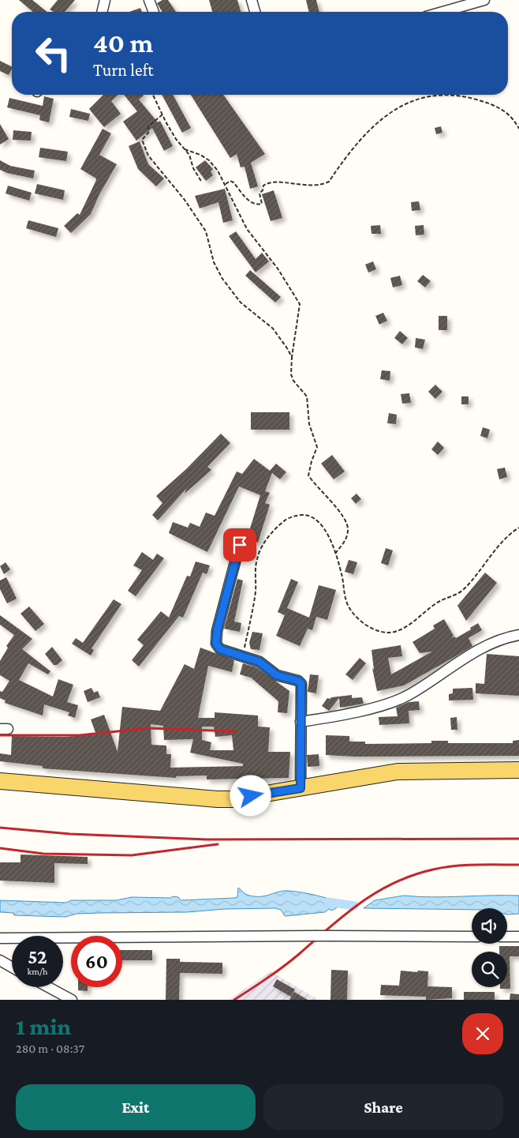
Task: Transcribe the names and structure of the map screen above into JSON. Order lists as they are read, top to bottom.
{
  "page": {
    "turn": ["40 m", "Turn left"],
    "speed": "52 km/h",
    "limit": "60",
    "heading": ["1 min", "280 m · 08:37"],
    "buttons": ["Exit", "Share"]
  }
}
